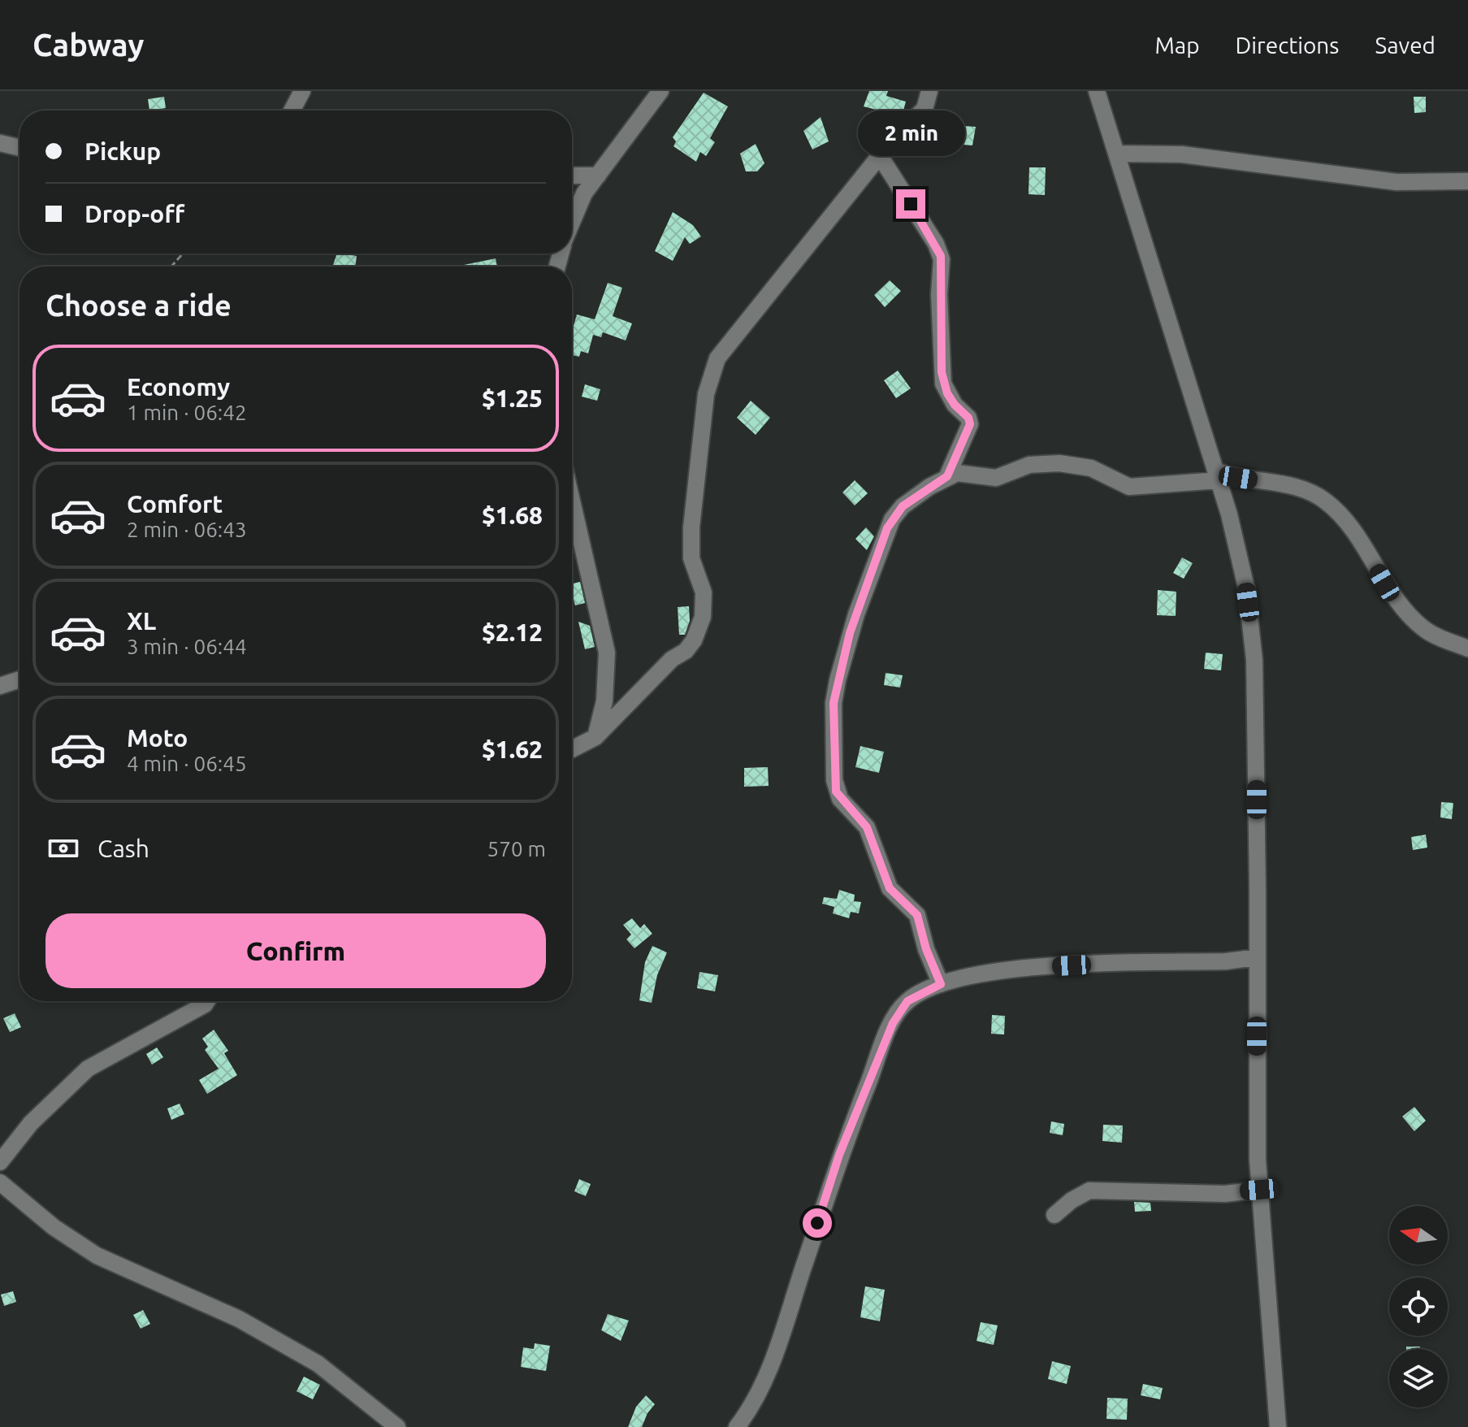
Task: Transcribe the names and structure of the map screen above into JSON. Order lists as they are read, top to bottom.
{
  "north": "left",
  "page": {
    "header": "Cabway",
    "nav": ["Map", "Directions", "Saved"],
    "bubble": "2 min",
    "banner": ["Pickup", "Drop-off"],
    "heading": "Choose a ride",
    "list": [
      {
        "name": "Economy",
        "note": "1 min · 06:42",
        "value": "$1.25"
      },
      {
        "name": "Comfort",
        "note": "2 min · 06:43",
        "value": "$1.68"
      },
      {
        "name": "XL",
        "note": "3 min · 06:44",
        "value": "$2.12"
      },
      {
        "name": "Moto",
        "note": "4 min · 06:45",
        "value": "$1.62"
      }
    ],
    "pay": ["Cash", "570 m"],
    "buttons": "Confirm"
  }
}
